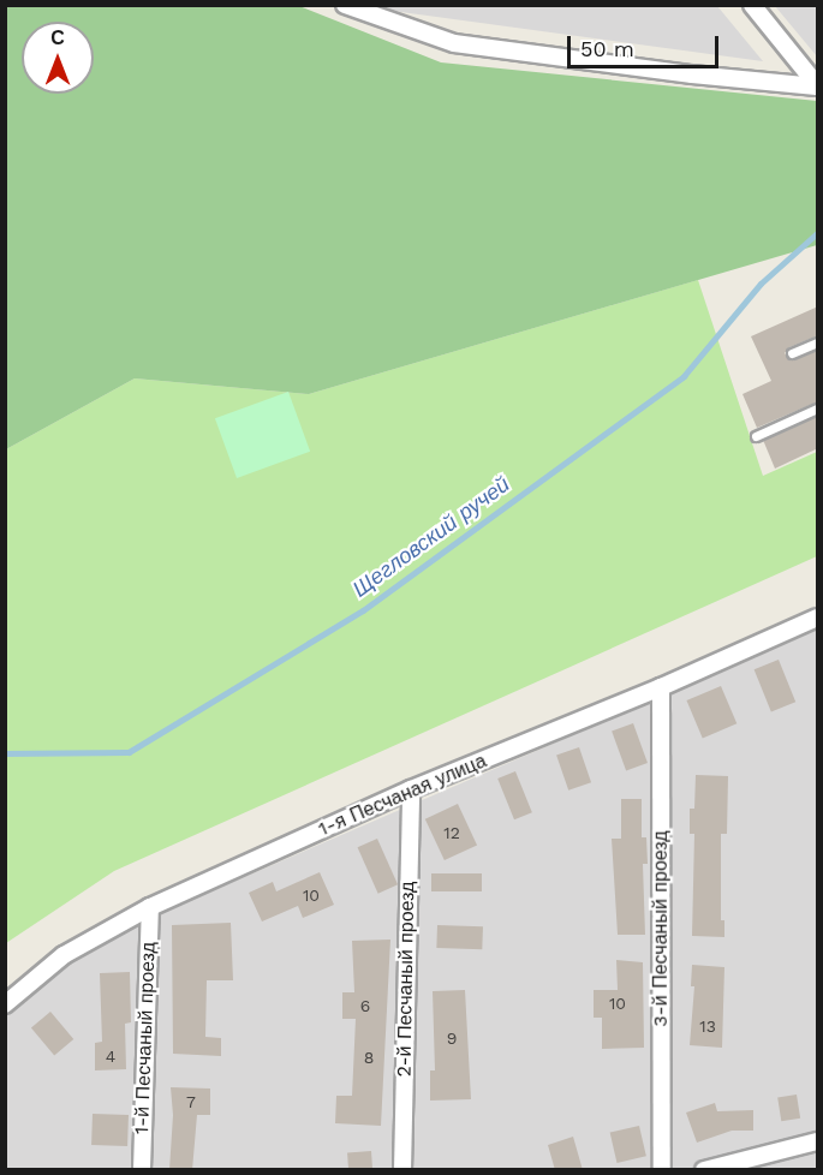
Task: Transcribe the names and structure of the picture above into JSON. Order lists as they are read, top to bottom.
{
  "streets": {
    "street": [
      "1-я Песчаная улица",
      "3-й Песчаный проезд",
      "2-й Песчаный проезд",
      "1-й Песчаный проезд"
    ]
  },
  "crossings": [
    ["1-я Песчаная улица", "3-й Песчаный проезд"],
    ["1-я Песчаная улица", "2-й Песчаный проезд"],
    ["1-я Песчаная улица", "1-й Песчаный проезд"]
  ],
  "water": ["Щегловский ручей"],
  "house_numbers": [
    "12",
    "10",
    "10",
    "6",
    "13",
    "9",
    "4",
    "8",
    "7"
  ],
  "scale_bar": "50 m",
  "north": "top"
}
